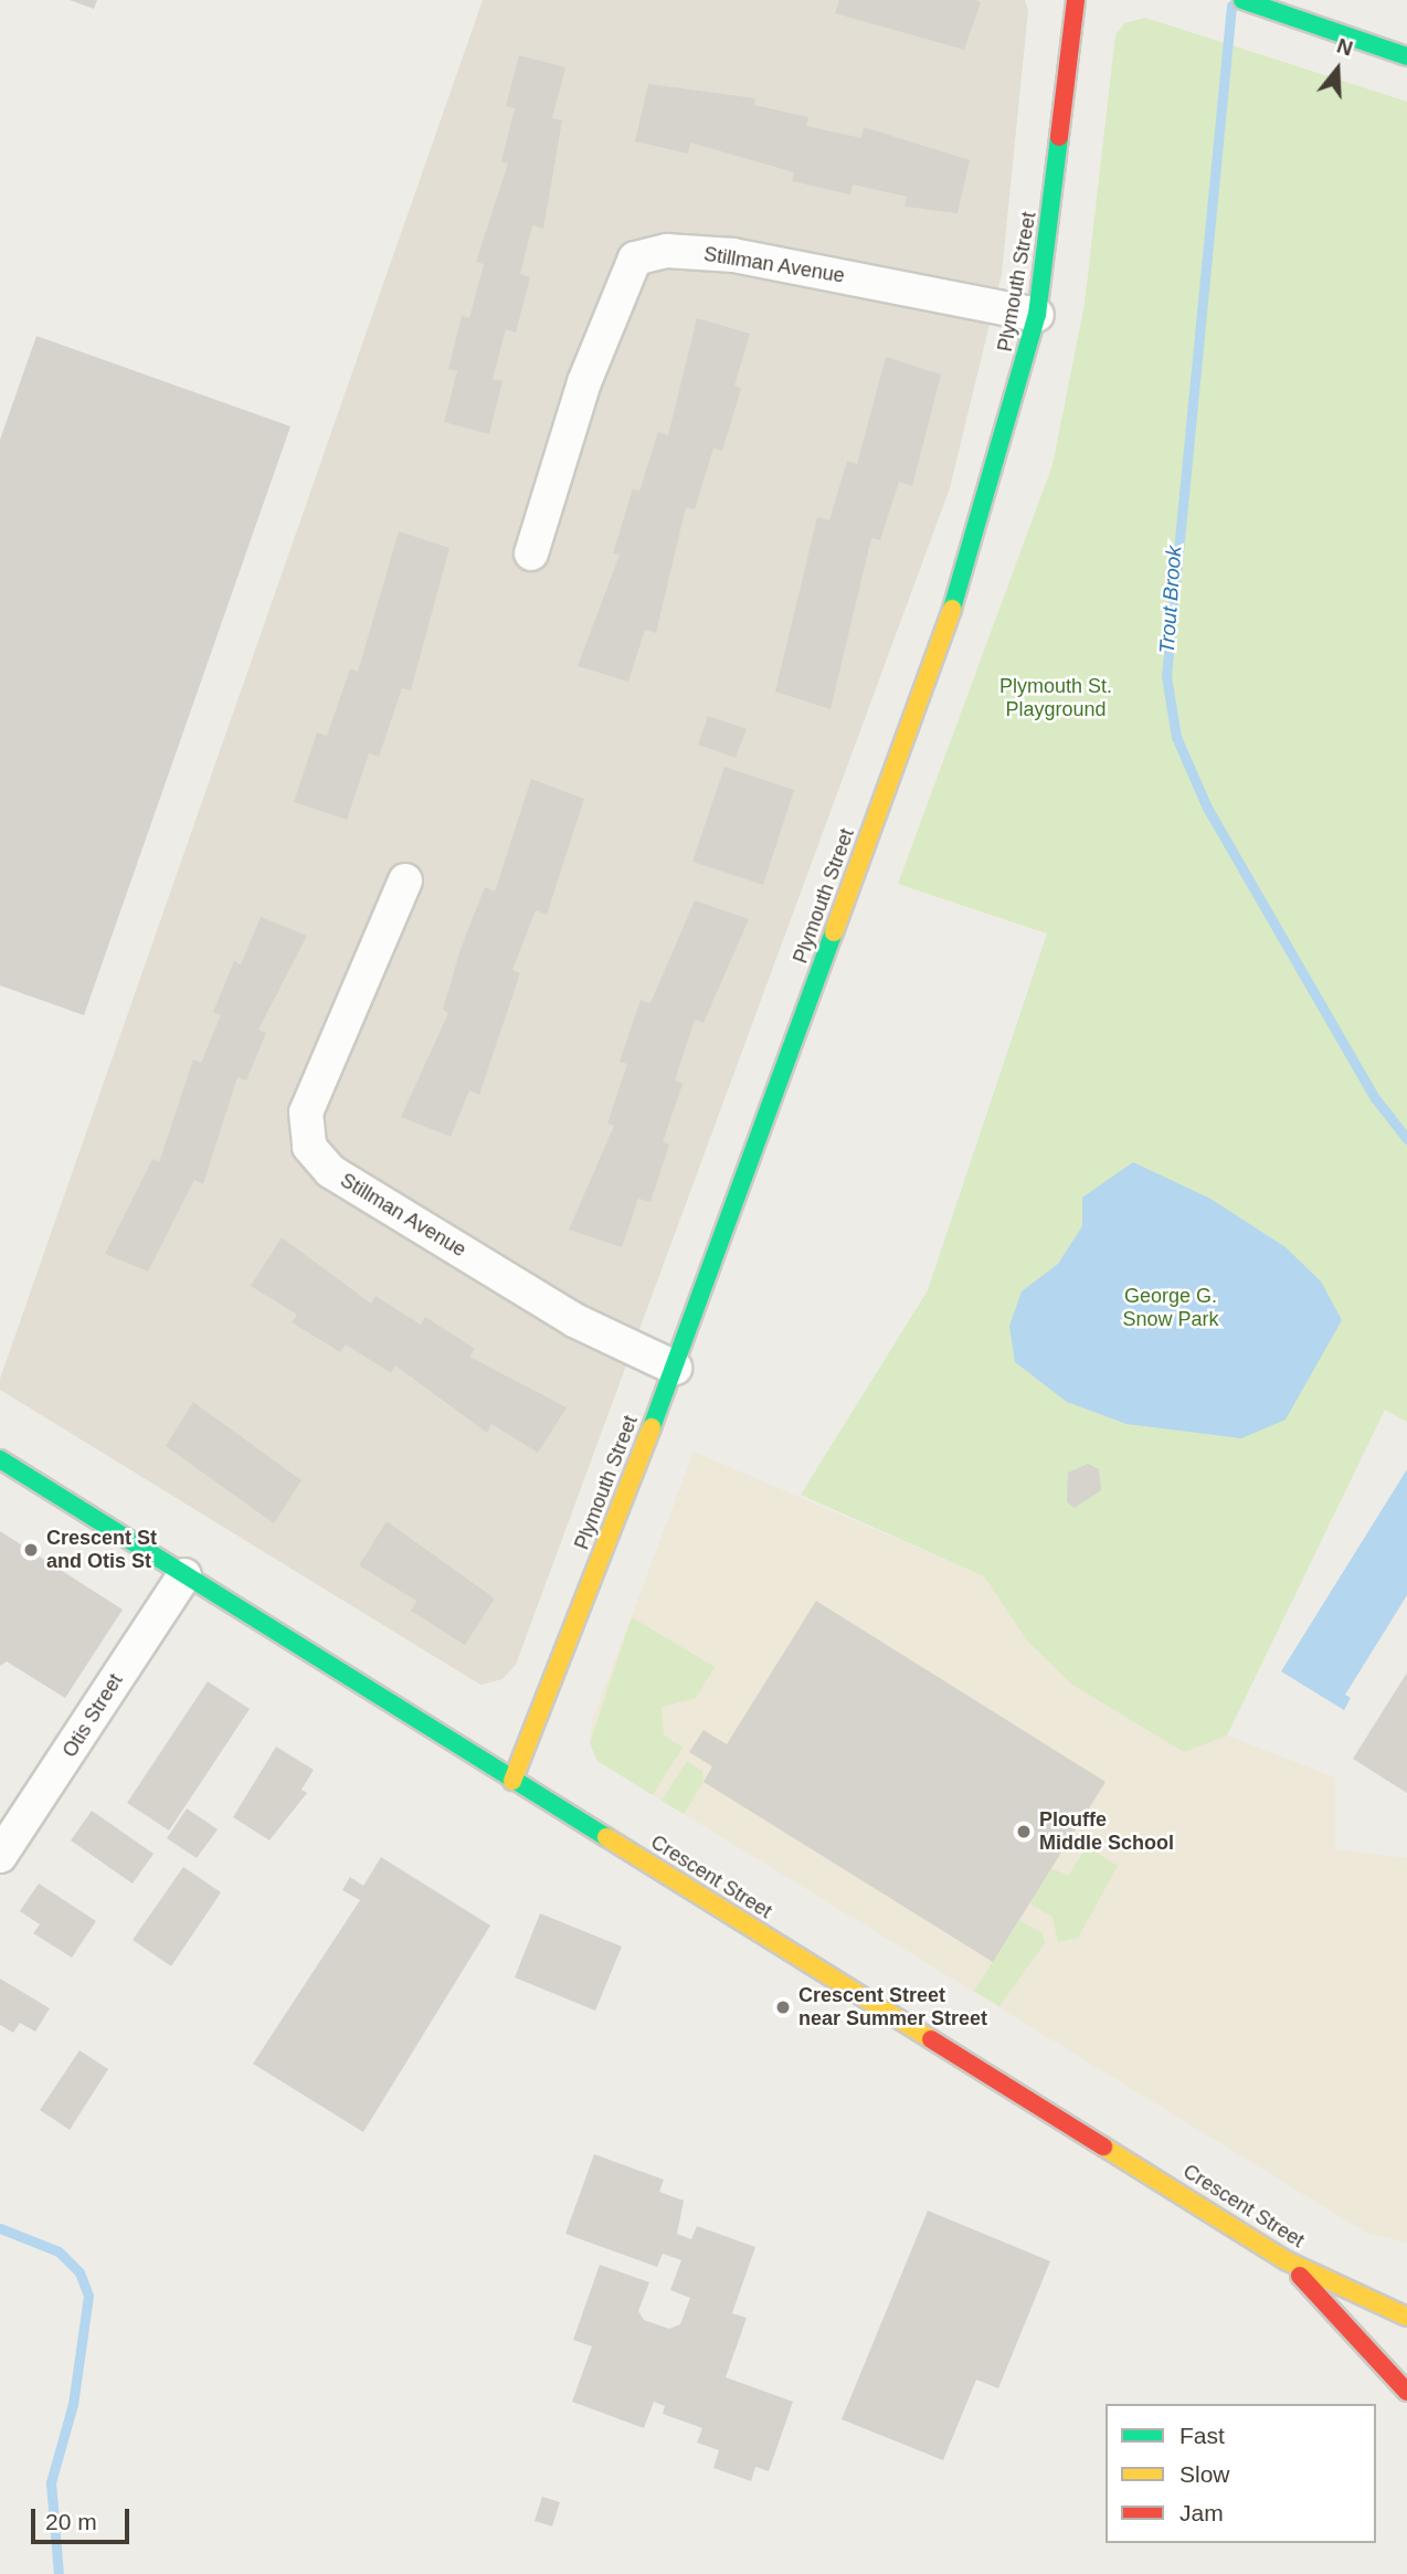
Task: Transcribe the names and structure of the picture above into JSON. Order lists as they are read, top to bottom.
{
  "streets": {
    "main road": ["Plymouth Street", "Crescent Street"],
    "street": ["Stillman Avenue", "Otis Street"]
  },
  "crossings": [
    ["Stillman Avenue", "Plymouth Street"],
    ["Plymouth Street", "Crescent Street"],
    ["Otis Street", "Crescent Street"]
  ],
  "water": ["Trout Brook"],
  "parks": ["Plymouth St. Playground", "George G. Snow Park"],
  "places": ["Crescent St and Otis St", "Plouffe Middle School", "Crescent Street near Summer Street"],
  "legend": ["Fast", "Slow", "Jam"],
  "scale_bar": "20 m",
  "north": "top"
}
